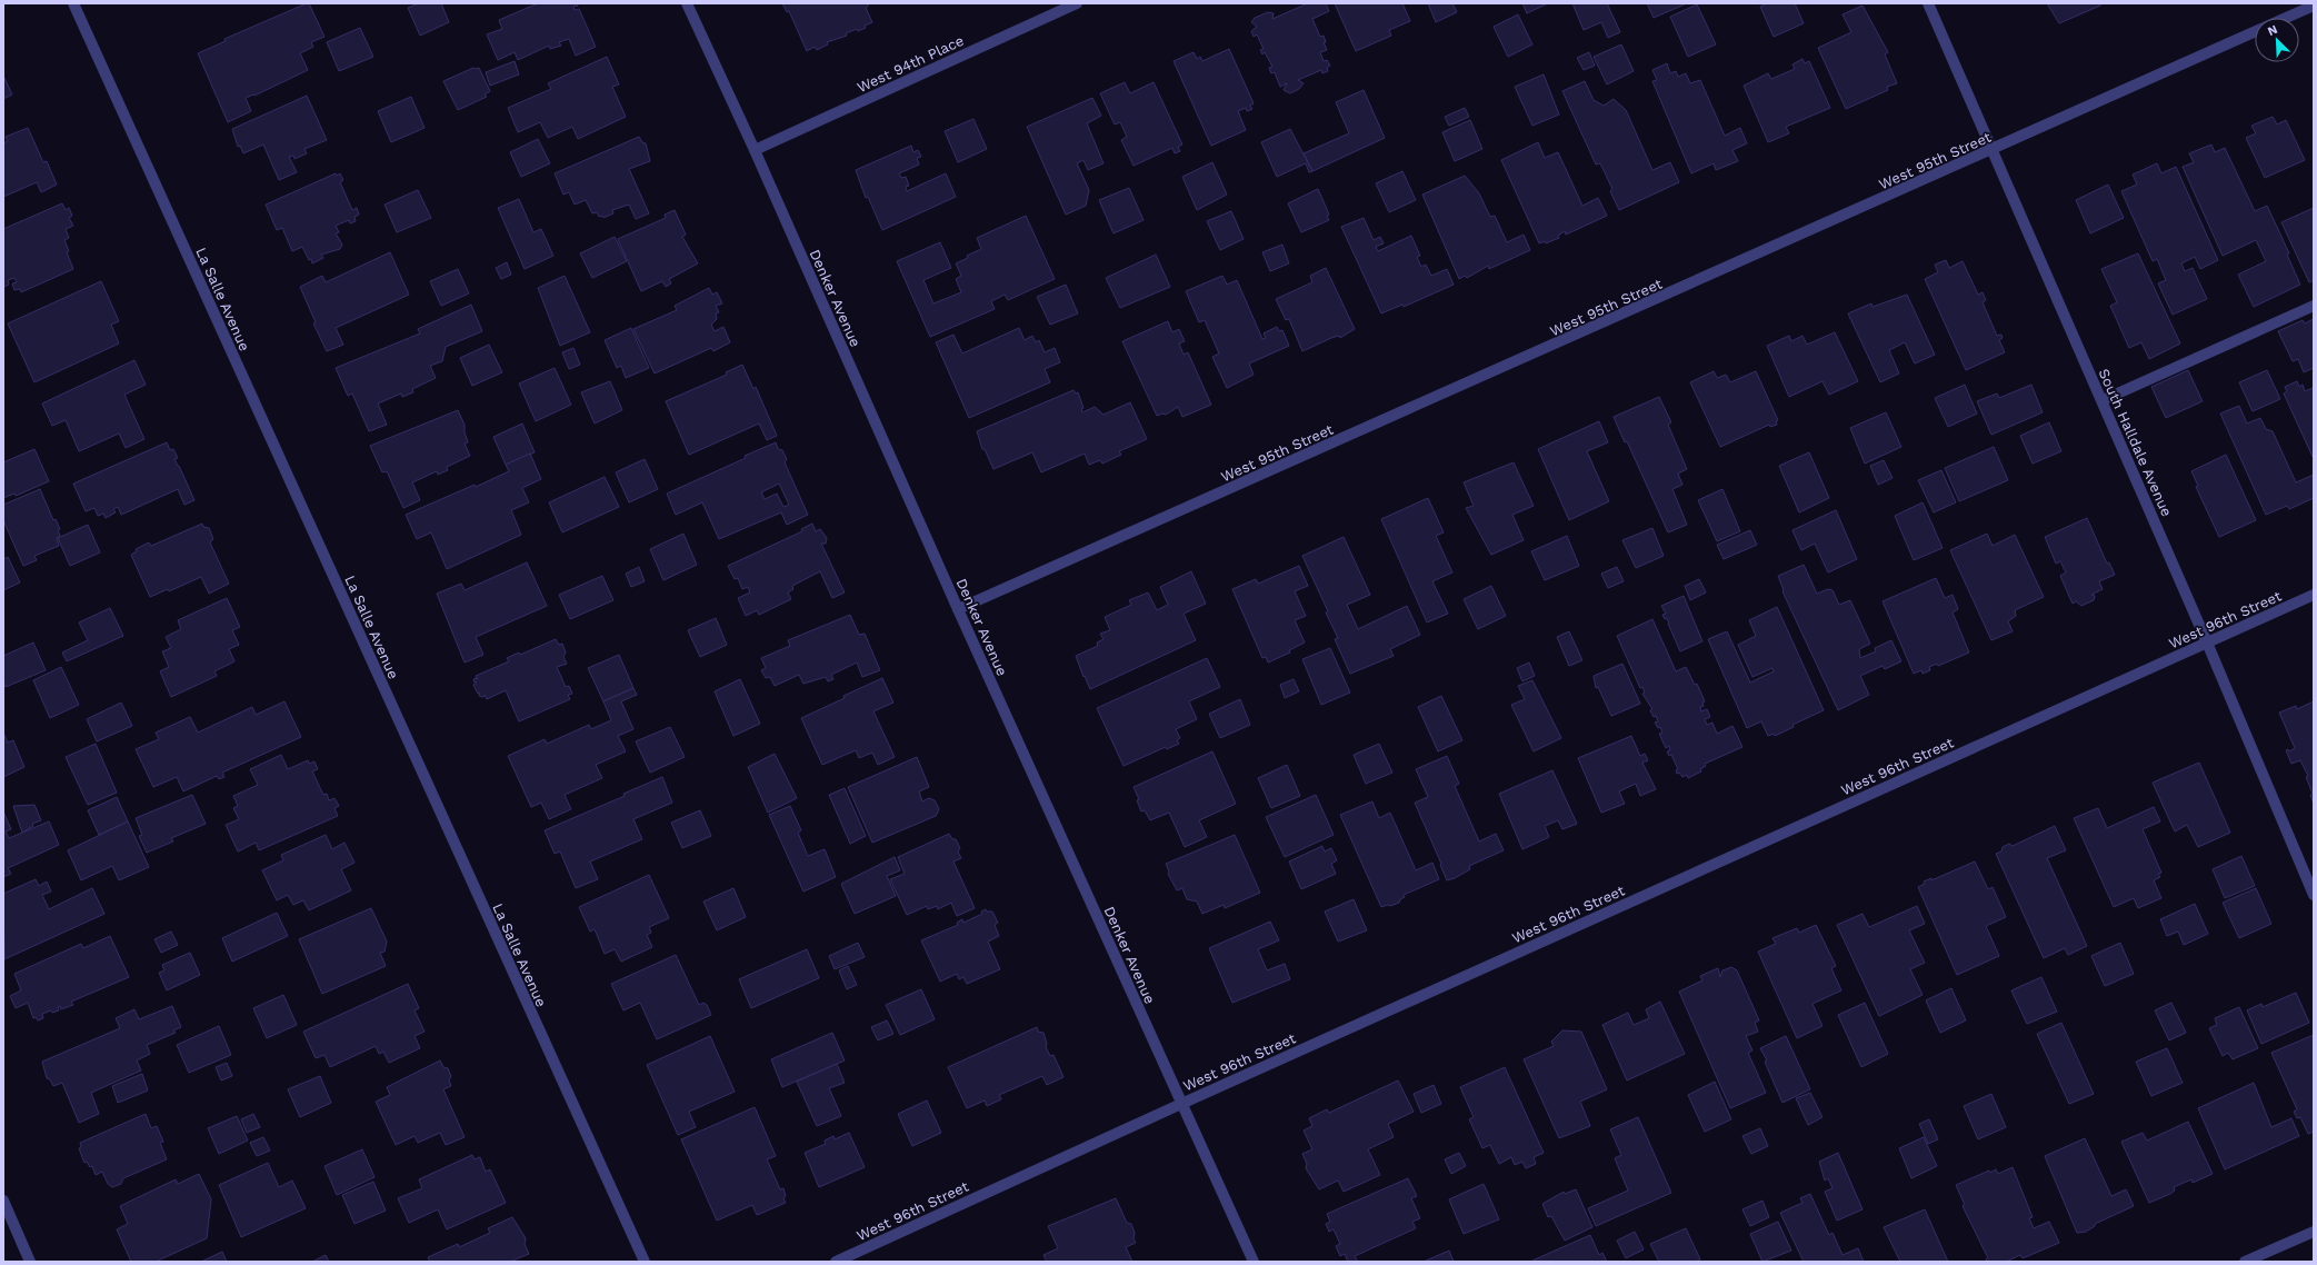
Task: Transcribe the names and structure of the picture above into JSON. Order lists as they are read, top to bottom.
{
  "streets": {
    "street": [
      "West 94th Place",
      "West 95th Street",
      "Denker Avenue",
      "La Salle Avenue",
      "South Halldale Avenue",
      "West 96th Street"
    ]
  },
  "crossings": [
    ["West 94th Place", "Denker Avenue"],
    ["West 95th Street", "Denker Avenue"],
    ["West 95th Street", "South Halldale Avenue"],
    ["Denker Avenue", "West 96th Street"],
    ["South Halldale Avenue", "West 96th Street"]
  ],
  "north": "top left"
}
